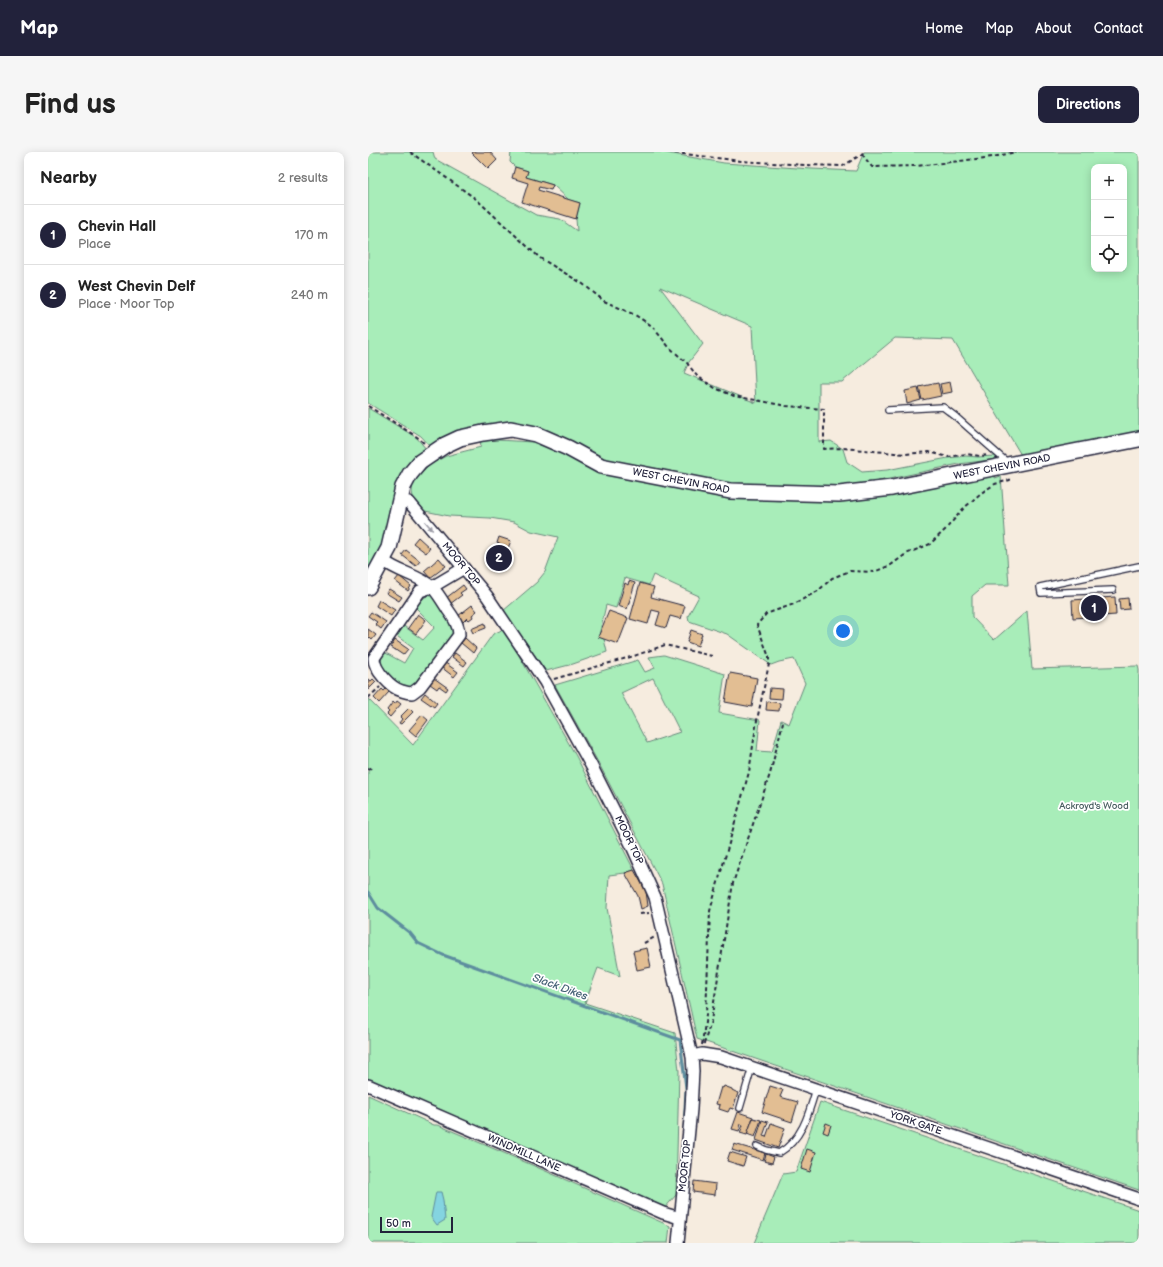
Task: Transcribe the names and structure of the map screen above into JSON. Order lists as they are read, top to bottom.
{
  "streets": {
    "street": [
      "WEST CHEVIN ROAD",
      "MOOR TOP",
      "YORK GATE",
      "WINDMILL LANE"
    ]
  },
  "crossings": [
    ["WEST CHEVIN ROAD", "MOOR TOP"],
    ["MOOR TOP", "YORK GATE"],
    ["MOOR TOP", "WINDMILL LANE"]
  ],
  "water": ["Slack Dikes"],
  "parks": ["Ackroyd's Wood"],
  "scale_bar": "50 m",
  "page": {
    "header": "Map",
    "nav": [
      "Home",
      "Map",
      "About",
      "Contact"
    ],
    "buttons": "Directions",
    "title": "Find us",
    "heading": ["Nearby", "2 results"],
    "map_buttons": ["+", "−"],
    "list": [
      {
        "mark": "1",
        "name": "Chevin Hall",
        "note": "Place",
        "value": "170 m"
      },
      {
        "mark": "2",
        "name": "West Chevin Delf",
        "note": "Place · Moor Top",
        "value": "240 m"
      }
    ],
    "pins": ["2", "1"],
    "scale": "50 m"
  }
}
